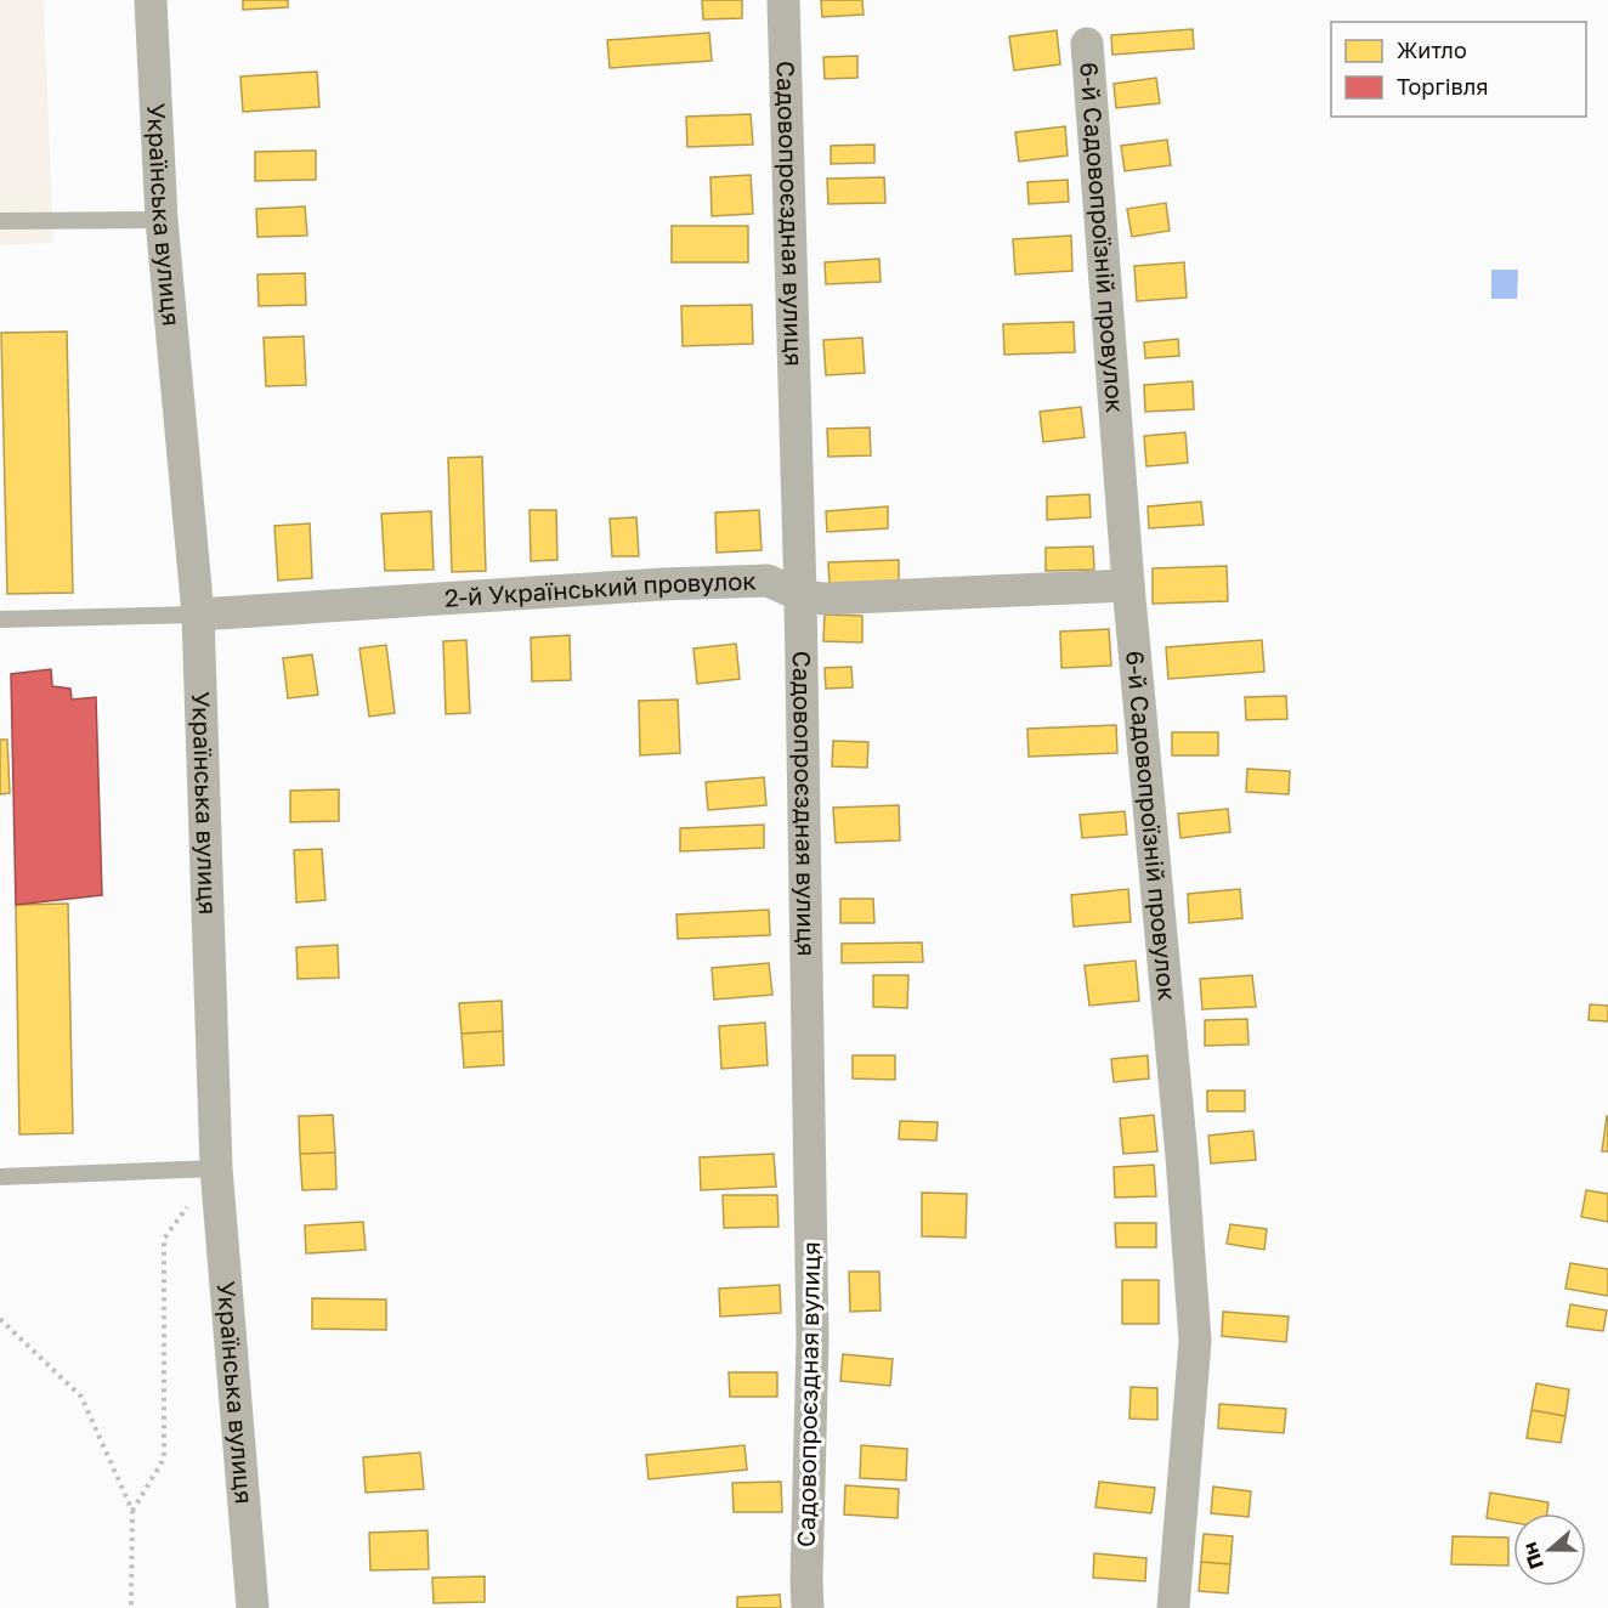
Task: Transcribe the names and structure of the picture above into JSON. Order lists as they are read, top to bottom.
{
  "streets": {
    "street": [
      "Садовопроєздная вулиця",
      "Українська вулиця",
      "6-й Садовопроїзній провулок",
      "2-й Український провулок"
    ]
  },
  "crossings": [
    ["Садовопроєздная вулиця", "2-й Український провулок"],
    ["Українська вулиця", "2-й Український провулок"],
    ["6-й Садовопроїзній провулок", "2-й Український провулок"]
  ],
  "legend": ["Житло", "Торгівля"],
  "north": "left"
}
